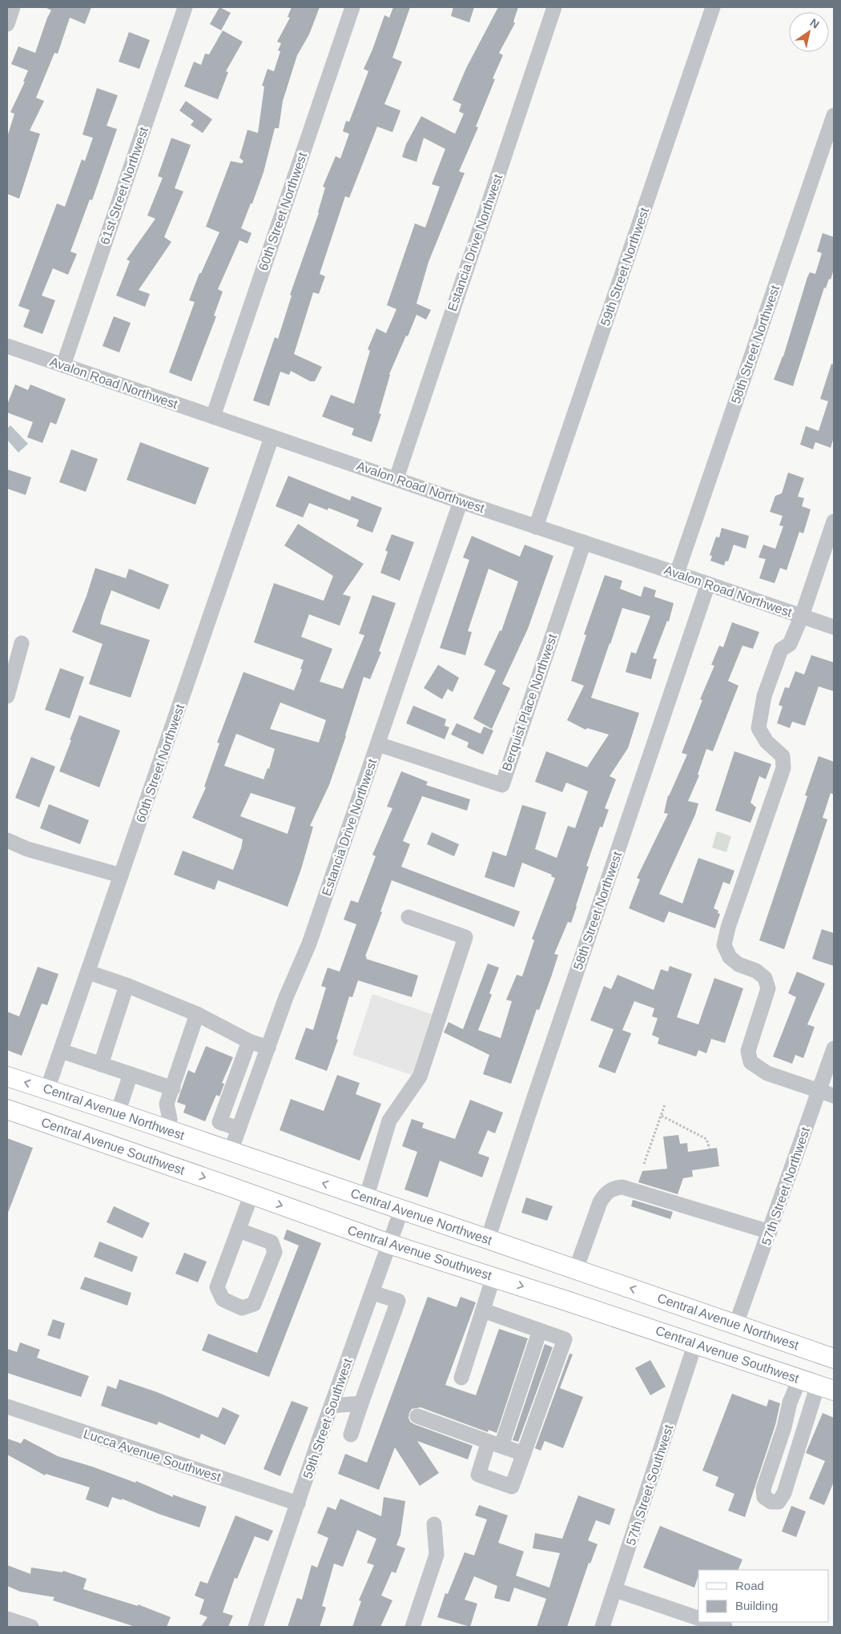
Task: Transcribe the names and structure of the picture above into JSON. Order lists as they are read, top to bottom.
{
  "streets": {
    "main road": ["Central Avenue Northwest", "Central Avenue Southwest"],
    "street": [
      "61st Street Northwest",
      "60th Street Northwest",
      "Estancia Drive Northwest",
      "59th Street Northwest",
      "58th Street Northwest",
      "Avalon Road Northwest",
      "Berquist Place Northwest",
      "57th Street Northwest",
      "59th Street Southwest",
      "Lucca Avenue Southwest",
      "57th Street Southwest"
    ]
  },
  "crossings": [
    ["61st Street Northwest", "Avalon Road Northwest"],
    ["60th Street Northwest", "Avalon Road Northwest"],
    ["60th Street Northwest", "Central Avenue Northwest"],
    ["Estancia Drive Northwest", "Avalon Road Northwest"],
    ["Estancia Drive Northwest", "Berquist Place Northwest"],
    ["Estancia Drive Northwest", "Central Avenue Northwest"],
    ["59th Street Northwest", "Avalon Road Northwest"],
    ["58th Street Northwest", "Avalon Road Northwest"],
    ["58th Street Northwest", "Central Avenue Northwest"],
    ["Avalon Road Northwest", "Berquist Place Northwest"],
    ["Central Avenue Northwest", "57th Street Northwest"],
    ["Central Avenue Northwest", "59th Street Southwest"],
    ["Central Avenue Southwest", "59th Street Southwest"],
    ["Central Avenue Southwest", "57th Street Southwest"],
    ["59th Street Southwest", "Lucca Avenue Southwest"]
  ],
  "one_way": ["Central Avenue Northwest", "Central Avenue Southwest"],
  "legend": ["Road", "Building"],
  "north": "top right"
}
